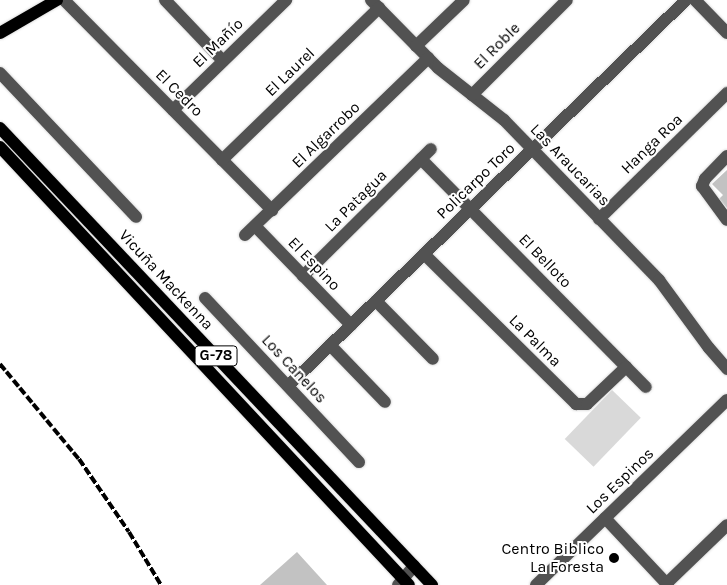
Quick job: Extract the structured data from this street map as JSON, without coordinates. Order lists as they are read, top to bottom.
{
  "streets": {
    "main road": ["Vicuña Mackenna", "G-78"],
    "street": [
      "El Mañío",
      "El Roble",
      "El Laurel",
      "El Cedro",
      "El Algarrobo",
      "Hanga Roa",
      "Las Araucarias",
      "Policarpo Toro",
      "La Patagua",
      "El Belloto",
      "El Espino",
      "La Palma",
      "Los Canelos",
      "Los Espinos"
    ]
  },
  "crossings": [
    ["El Mañío", "El Cedro"],
    ["El Roble", "Las Araucarias"],
    ["El Laurel", "El Cedro"],
    ["El Laurel", "Las Araucarias"],
    ["El Cedro", "El Algarrobo"],
    ["El Algarrobo", "Las Araucarias"],
    ["El Algarrobo", "El Espino"],
    ["Hanga Roa", "Las Araucarias"],
    ["Las Araucarias", "Policarpo Toro"],
    ["Policarpo Toro", "El Belloto"],
    ["Policarpo Toro", "El Espino"],
    ["Policarpo Toro", "La Palma"],
    ["Policarpo Toro", "Los Canelos"],
    ["La Patagua", "El Belloto"],
    ["La Patagua", "El Espino"],
    ["El Belloto", "La Palma"]
  ],
  "places": ["Centro Biblico La Foresta"]
}
